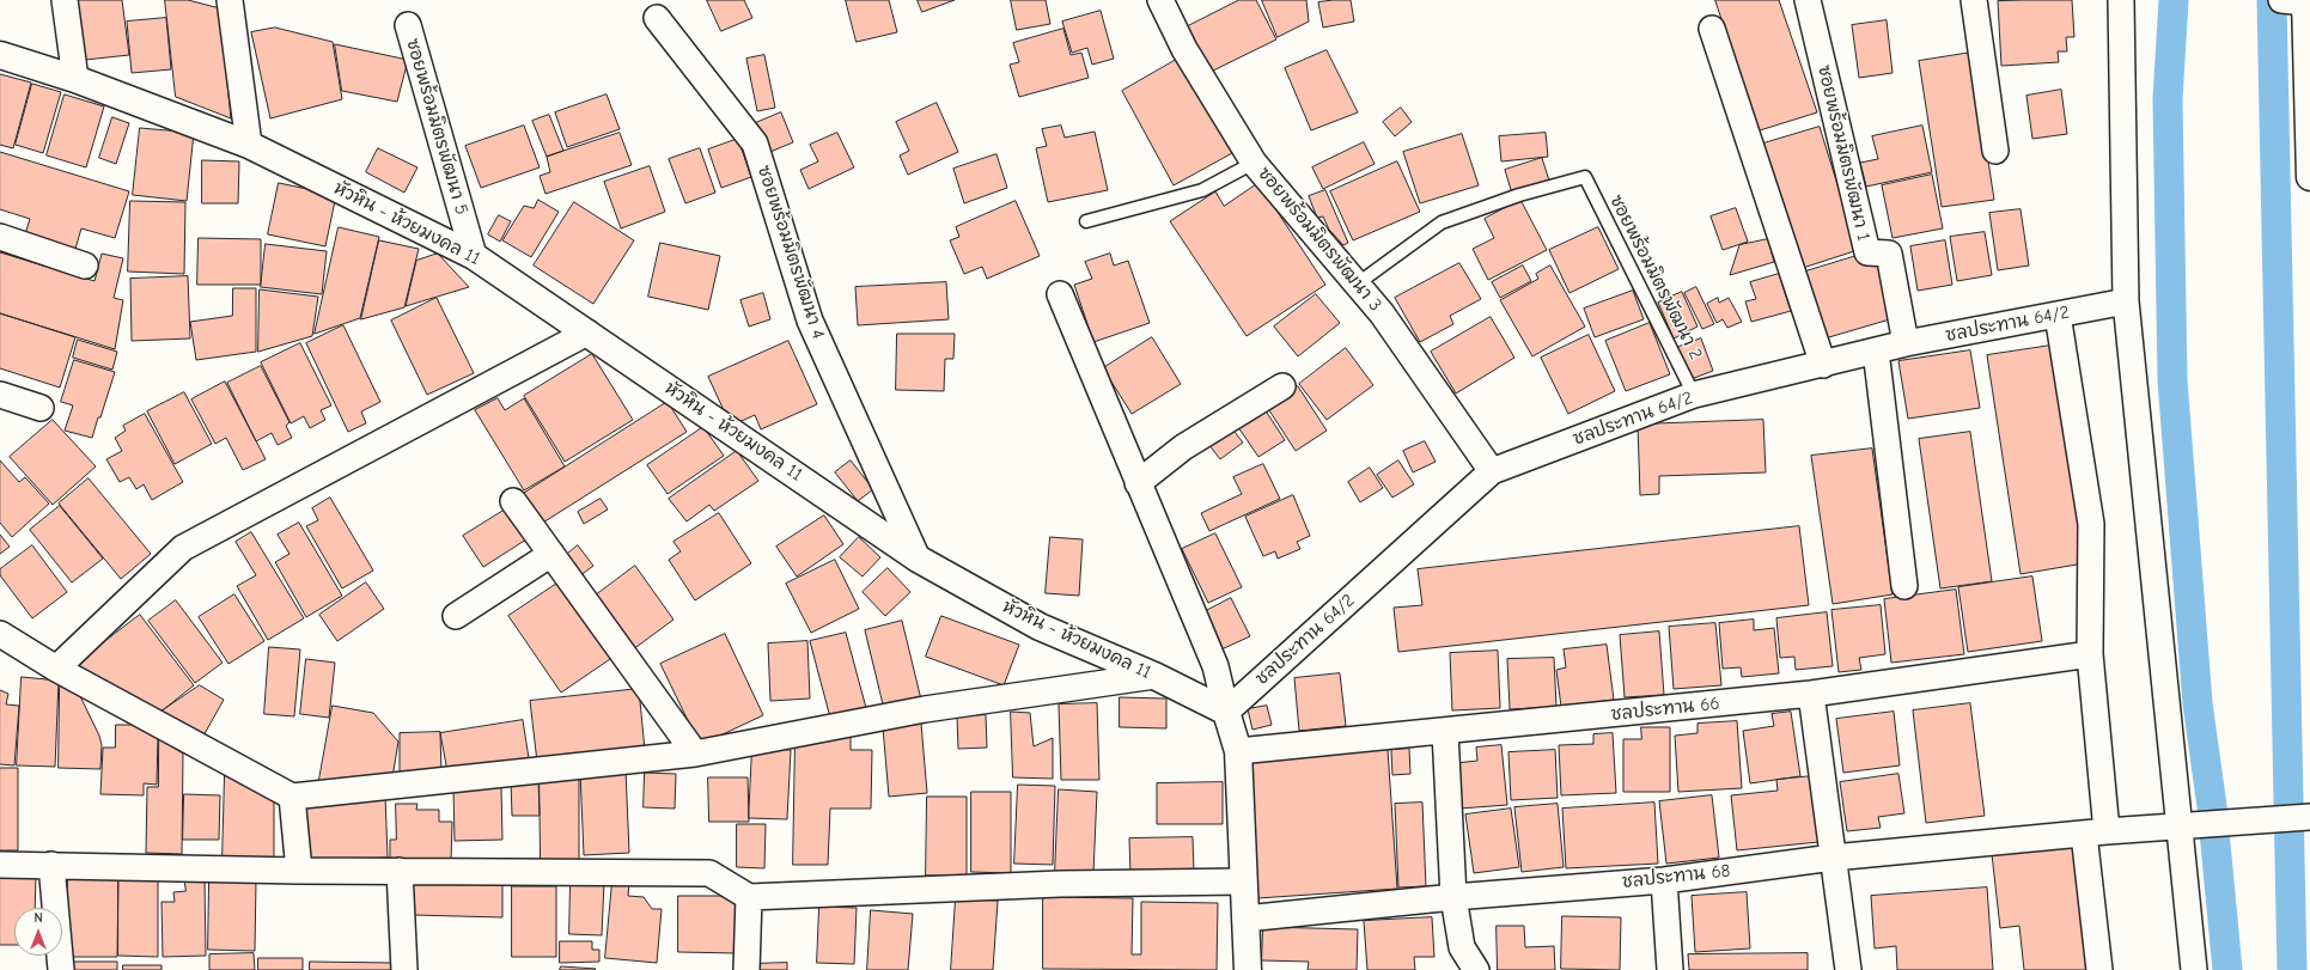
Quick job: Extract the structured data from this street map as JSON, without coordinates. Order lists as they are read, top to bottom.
{
  "streets": {
    "street": [
      "ซอยพร้อมมิตรพัฒนา 5",
      "ซอยพร้อมมิตรพัฒนา 1",
      "หัวหิน - ห้วยมงคล 11",
      "ซอยพร้อมมิตรพัฒนา 3",
      "ซอยพร้อมมิตรพัฒนา 4",
      "ชลประทาน 64/2",
      "ชลประทาน 66",
      "ชลประทาน 68"
    ],
    "lane": ["ซอยพร้อมมิตรพัฒนา 2"]
  },
  "crossings": [
    ["ซอยพร้อมมิตรพัฒนา 5", "หัวหิน - ห้วยมงคล 11"],
    ["ซอยพร้อมมิตรพัฒนา 1", "ชลประทาน 64/2"],
    ["หัวหิน - ห้วยมงคล 11", "ซอยพร้อมมิตรพัฒนา 4"],
    ["หัวหิน - ห้วยมงคล 11", "ชลประทาน 64/2"],
    ["ซอยพร้อมมิตรพัฒนา 3", "ซอยพร้อมมิตรพัฒนา 2"],
    ["ซอยพร้อมมิตรพัฒนา 3", "ชลประทาน 64/2"],
    ["ซอยพร้อมมิตรพัฒนา 2", "ชลประทาน 64/2"]
  ],
  "north": "top"
}
